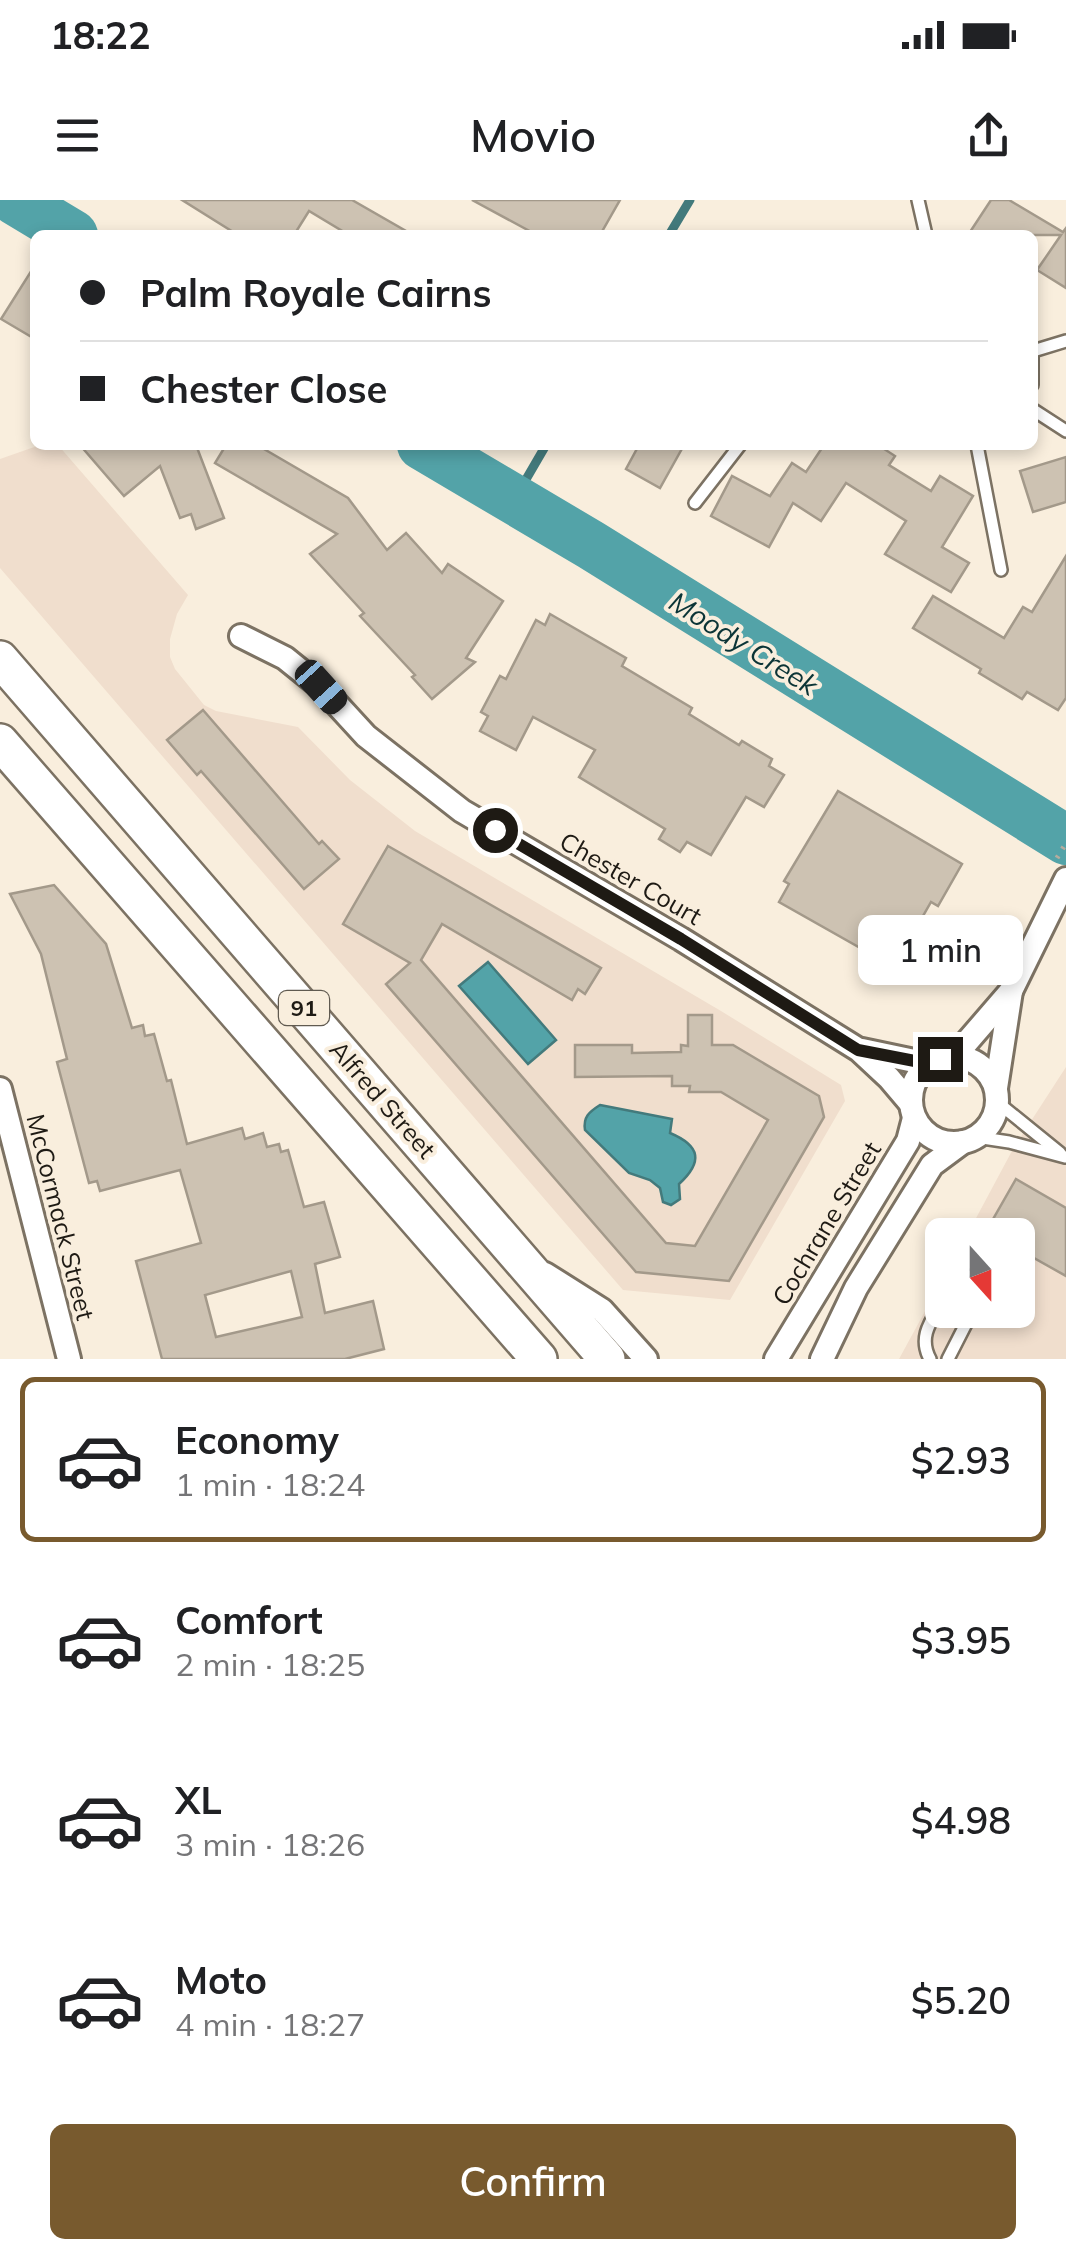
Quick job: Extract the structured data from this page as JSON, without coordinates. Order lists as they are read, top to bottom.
{
  "streets": {
    "main road": ["91", "Alfred Street"],
    "street": ["Chester Court", "McCormack Street", "Cochrane Street"]
  },
  "water": ["Moody Creek"],
  "north": "bottom",
  "page": {
    "status": "18:22",
    "header": "Movio",
    "banner": ["Palm Royale Cairns", "Chester Close"],
    "bubble": "1 min",
    "list": [
      {
        "name": "Economy",
        "note": "1 min · 18:24",
        "value": "$2.93"
      },
      {
        "name": "Comfort",
        "note": "2 min · 18:25",
        "value": "$3.95"
      },
      {
        "name": "XL",
        "note": "3 min · 18:26",
        "value": "$4.98"
      },
      {
        "name": "Moto",
        "note": "4 min · 18:27",
        "value": "$5.20"
      }
    ],
    "buttons": "Confirm"
  }
}
